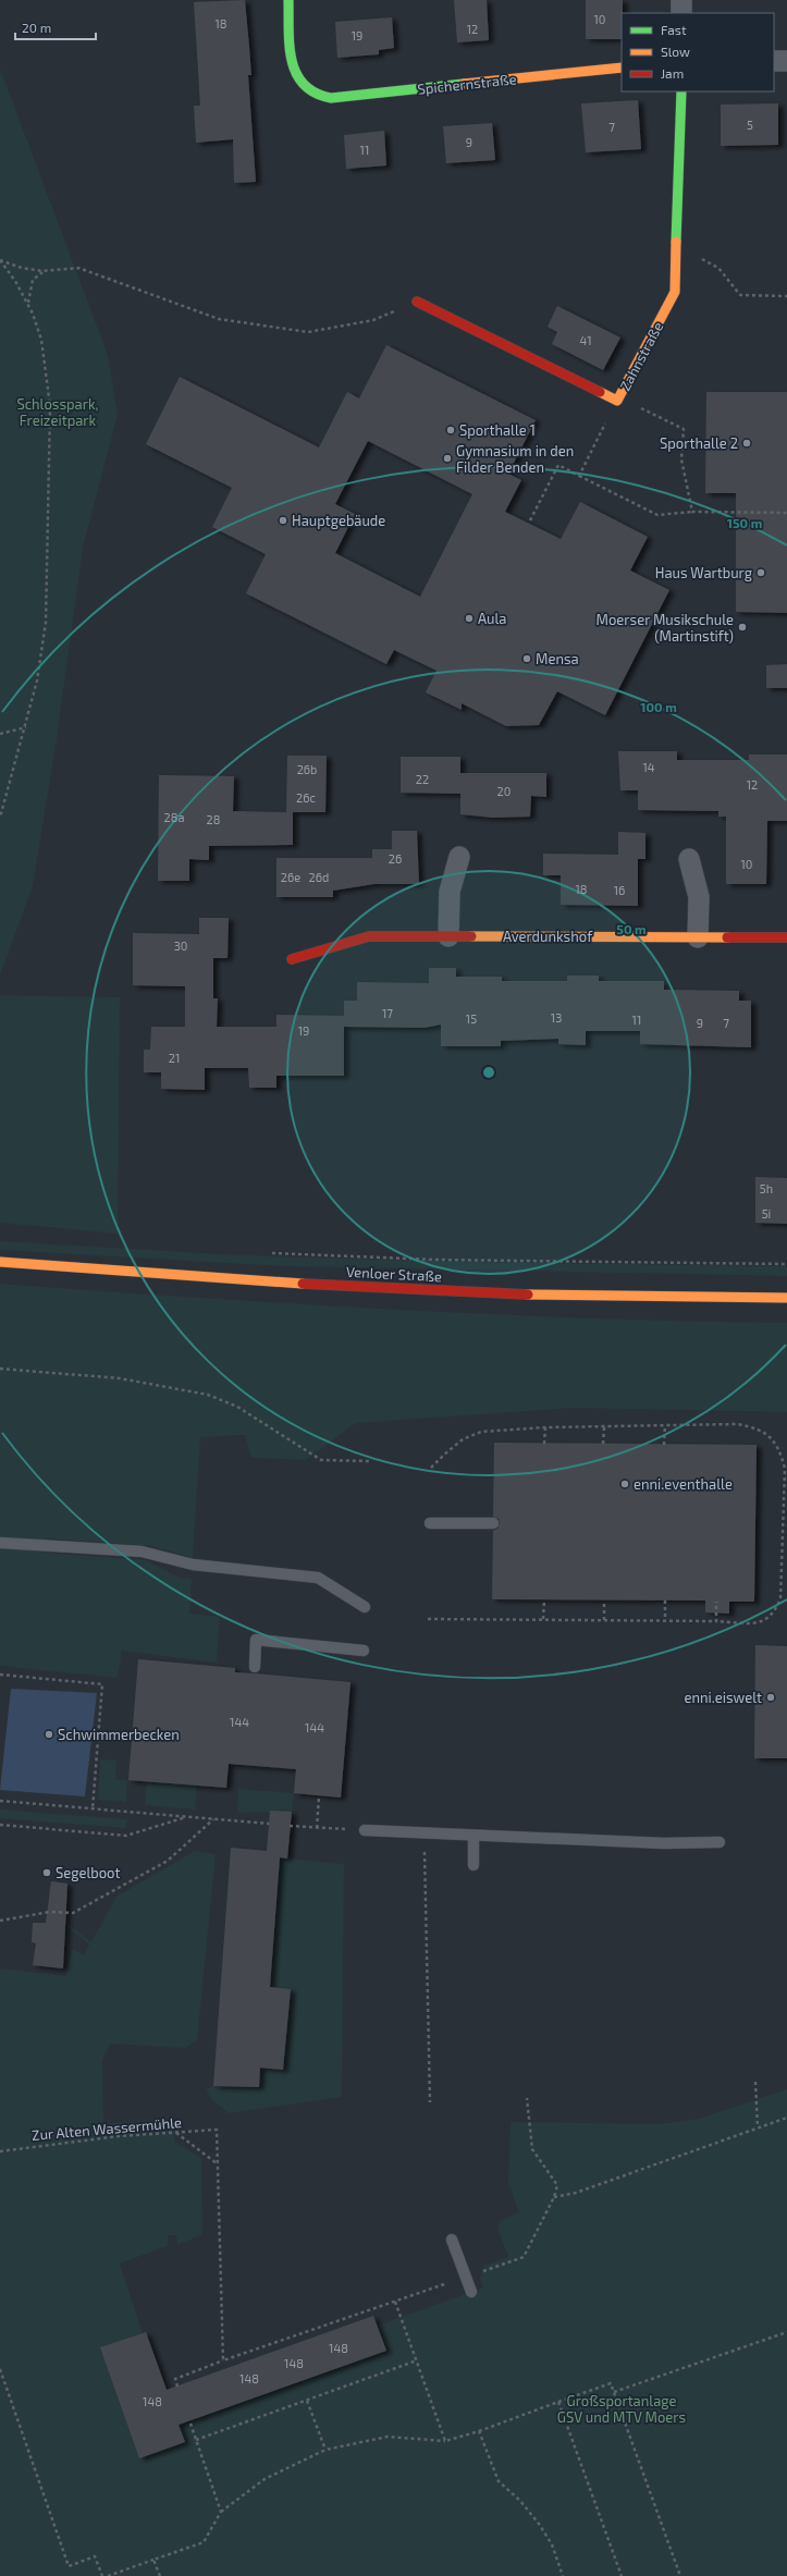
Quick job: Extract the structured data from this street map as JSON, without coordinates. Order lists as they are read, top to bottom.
{
  "streets": {
    "street": [
      "Spichernstraße",
      "Zahnstraße",
      "Averdunkshof",
      "Venloer Straße"
    ],
    "path": ["Zur Alten Wassermühle"]
  },
  "parks": ["Schlosspark, Freizeitpark", "Großsportanlage GSV und MTV Moers"],
  "places": [
    "Sporthalle 1",
    "Sporthalle 2",
    "Gymnasium in den Filder Benden",
    "Hauptgebäude",
    "Haus Wartburg",
    "Aula",
    "Moerser Musikschule (Martinstift)",
    "Mensa",
    "enni.eventhalle",
    "enni.eiswelt",
    "Schwimmerbecken",
    "Segelboot"
  ],
  "house_numbers": [
    "10",
    "18",
    "12",
    "19",
    "5",
    "7",
    "9",
    "11",
    "41",
    "14",
    "26b",
    "22",
    "12",
    "20",
    "26c",
    "28a",
    "28",
    "26",
    "10",
    "26e",
    "26d",
    "18",
    "16",
    "30",
    "17",
    "13",
    "15",
    "11",
    "9",
    "7",
    "19",
    "21",
    "5h",
    "5i",
    "144",
    "144",
    "148",
    "148",
    "148",
    "148"
  ],
  "legend": ["Fast", "Slow", "Jam"],
  "scale_bar": "20 m",
  "rings": ["150 m", "100 m", "50 m"]
}
